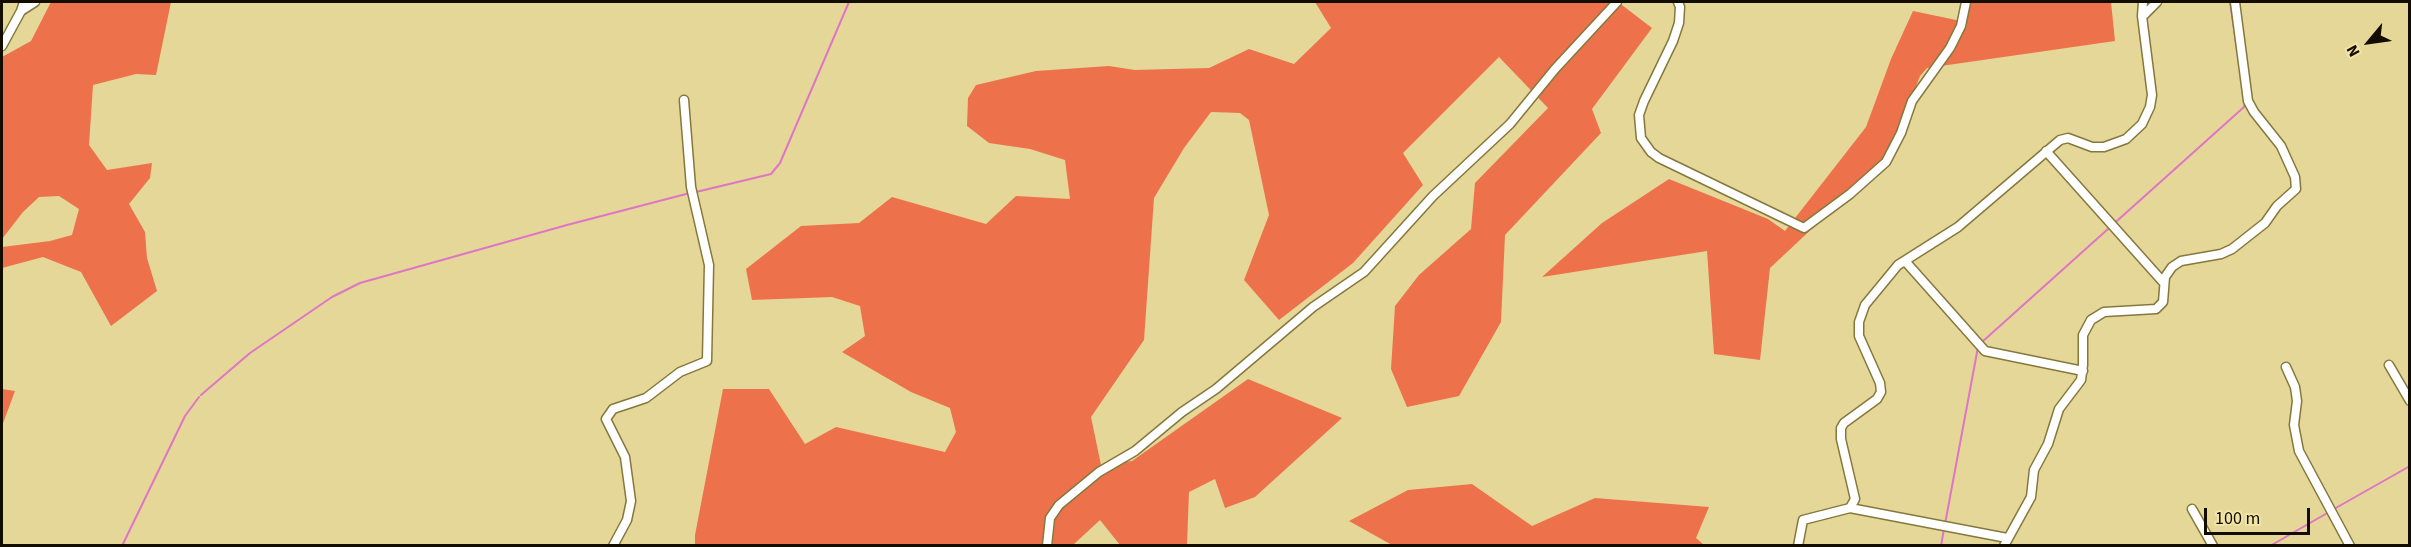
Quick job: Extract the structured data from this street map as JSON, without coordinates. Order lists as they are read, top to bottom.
{
  "scale_bar": "100 m",
  "north": "bottom left"
}
